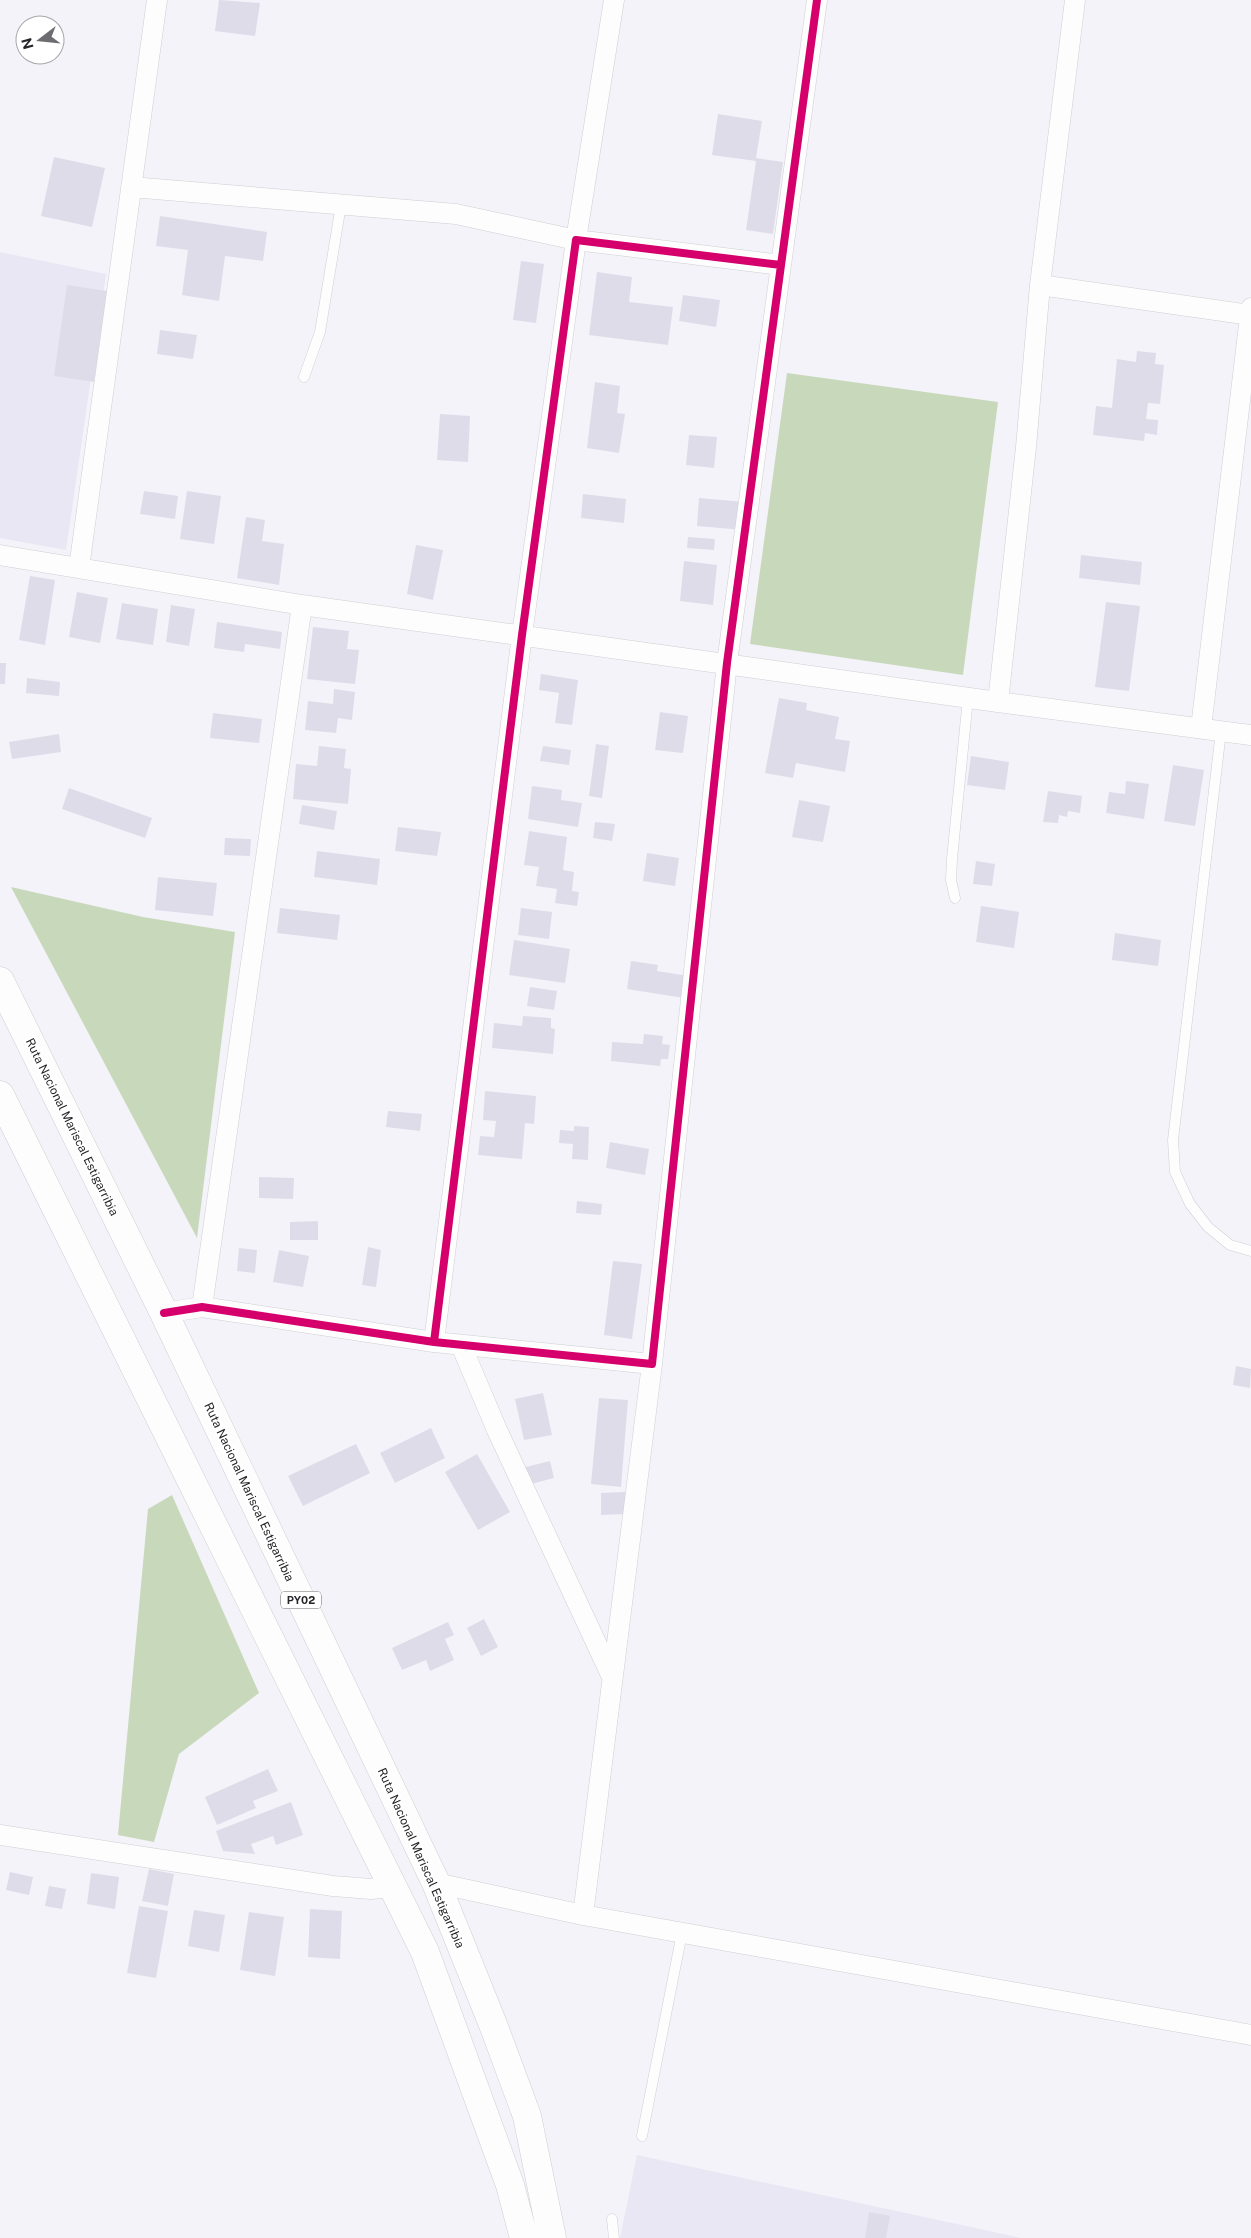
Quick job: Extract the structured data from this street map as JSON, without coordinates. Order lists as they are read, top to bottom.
{
  "streets": {
    "highway": ["Ruta Nacional Mariscal Estigarribia", "PY02"]
  },
  "north": "left"
}
